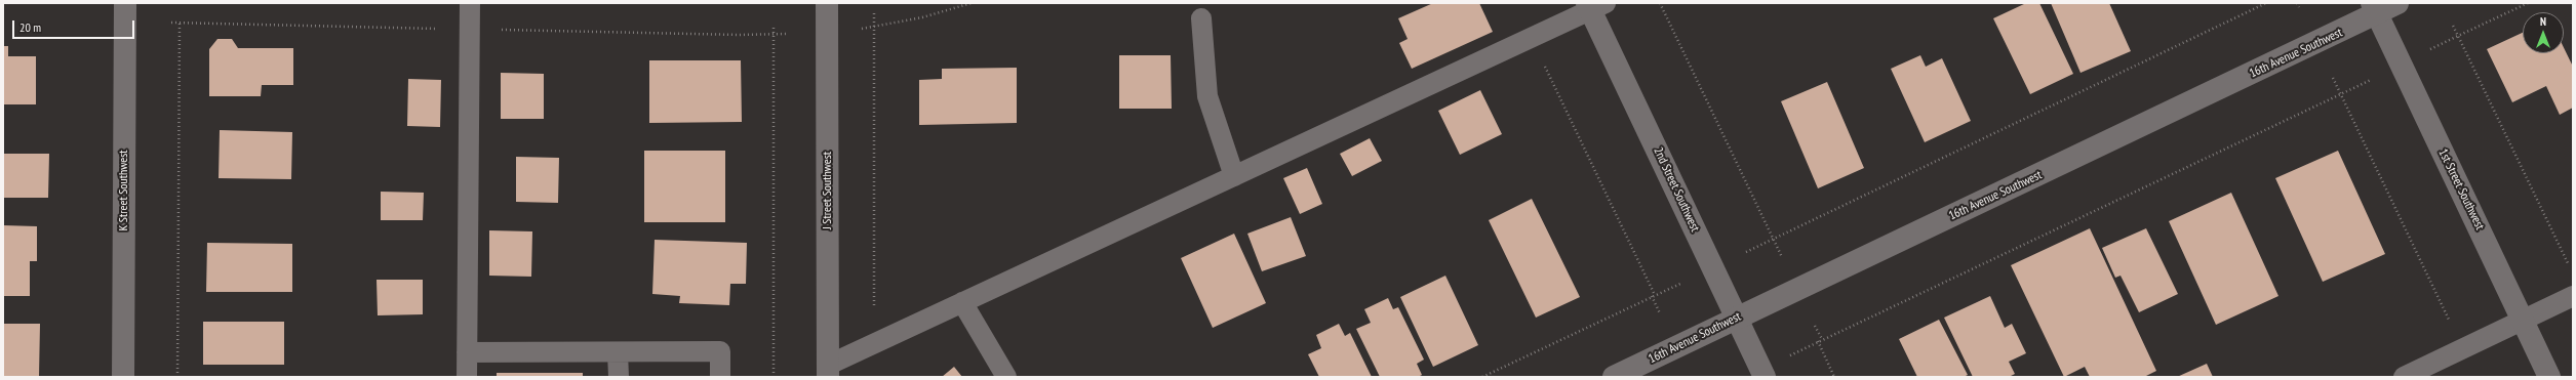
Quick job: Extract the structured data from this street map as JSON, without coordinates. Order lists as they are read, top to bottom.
{
  "streets": {
    "street": [
      "16th Avenue Southwest",
      "2nd Street Southwest",
      "1st Street Southwest",
      "K Street Southwest",
      "J Street Southwest"
    ]
  },
  "crossings": [
    ["16th Avenue Southwest", "2nd Street Southwest"],
    ["16th Avenue Southwest", "1st Street Southwest"]
  ],
  "scale_bar": "20 m",
  "north": "top"
}
